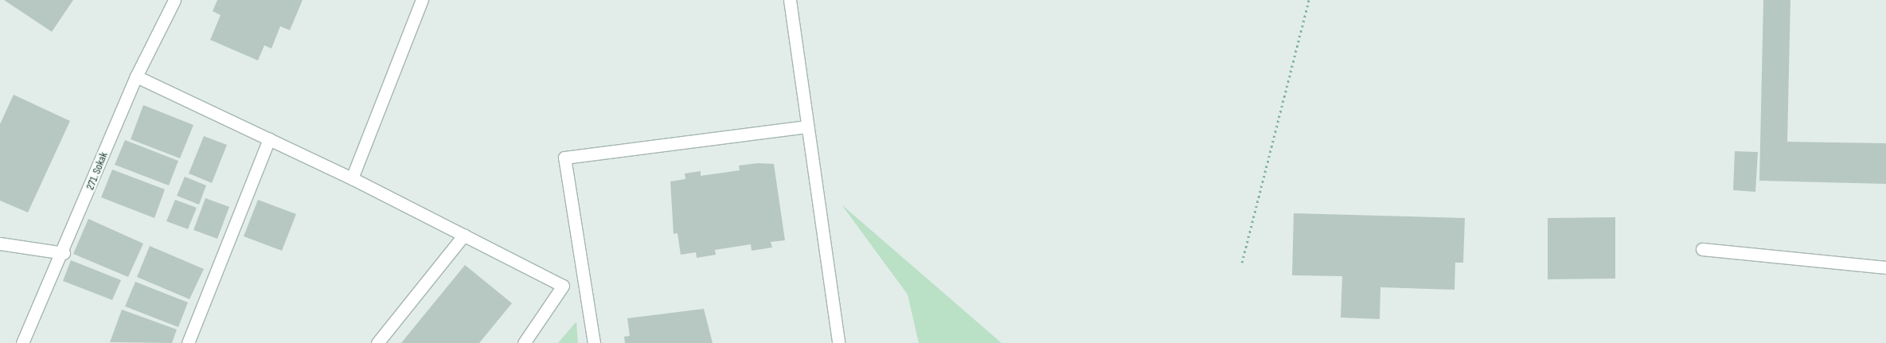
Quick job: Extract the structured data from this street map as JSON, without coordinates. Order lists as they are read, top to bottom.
{
  "streets": {
    "street": ["271. Sokak"]
  }
}
